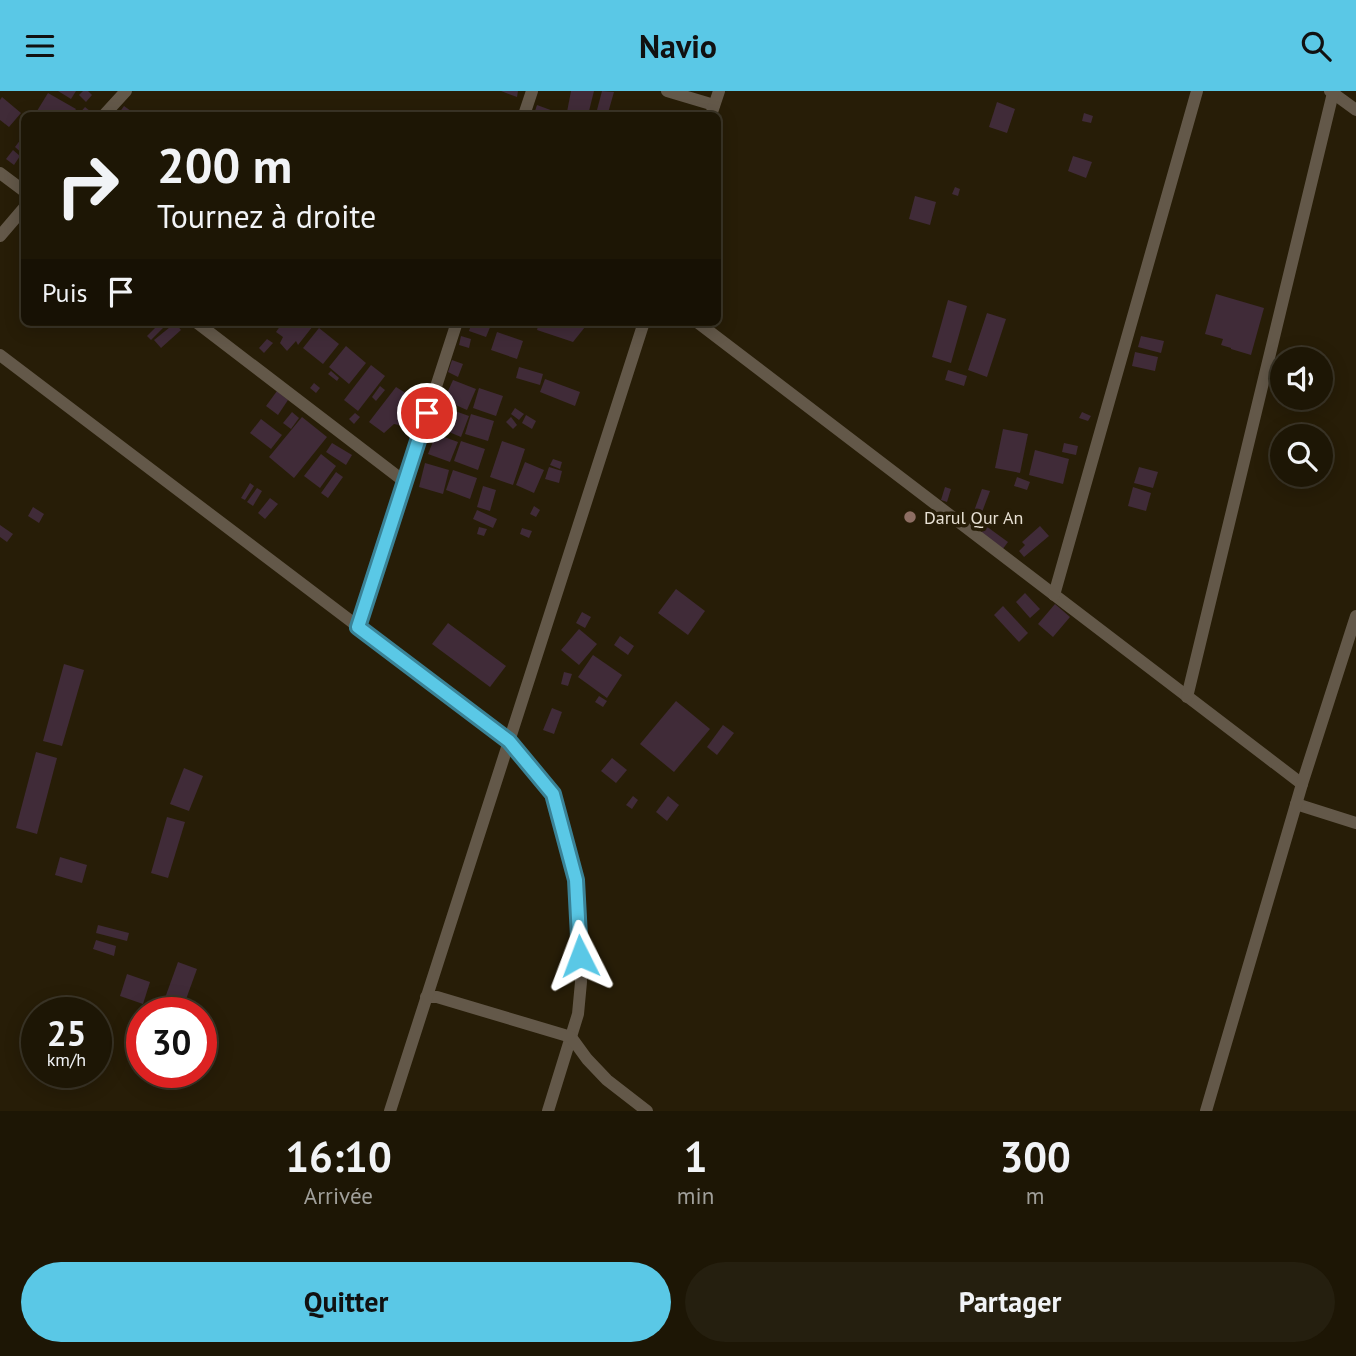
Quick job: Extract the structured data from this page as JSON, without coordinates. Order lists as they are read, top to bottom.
{
  "places": ["Darul Qur An"],
  "page": {
    "header": "Navio",
    "turn": ["200 m", "Tournez à droite"],
    "then": "Puis",
    "speed": "25 km/h",
    "limit": "30",
    "eta": [
      "16:10",
      "Arrivée",
      "1",
      "min",
      "300",
      "m"
    ],
    "buttons": ["Quitter", "Partager"]
  }
}
